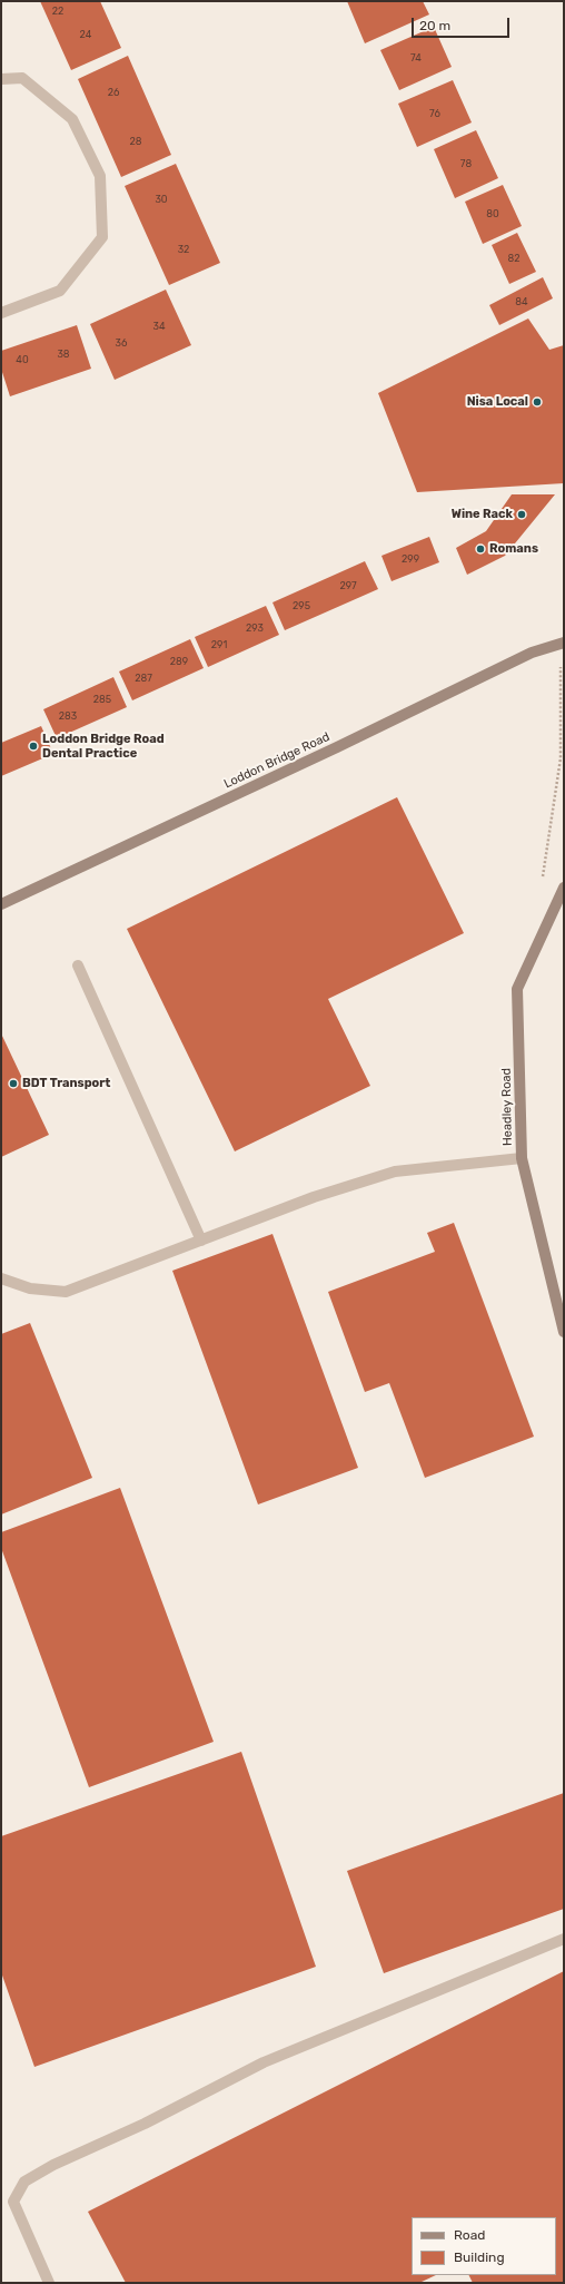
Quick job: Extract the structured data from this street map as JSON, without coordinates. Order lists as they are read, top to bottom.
{
  "streets": {
    "street": ["Loddon Bridge Road", "Headley Road"]
  },
  "places": [
    "Nisa Local",
    "Wine Rack",
    "Romans",
    "Loddon Bridge Road Dental Practice",
    "BDT Transport"
  ],
  "house_numbers": [
    "22",
    "24",
    "74",
    "26",
    "76",
    "28",
    "78",
    "30",
    "80",
    "32",
    "82",
    "84",
    "34",
    "36",
    "38",
    "40",
    "299",
    "297",
    "295",
    "293",
    "291",
    "289",
    "287",
    "285",
    "283"
  ],
  "legend": ["Road", "Building"],
  "scale_bar": "20 m"
}
